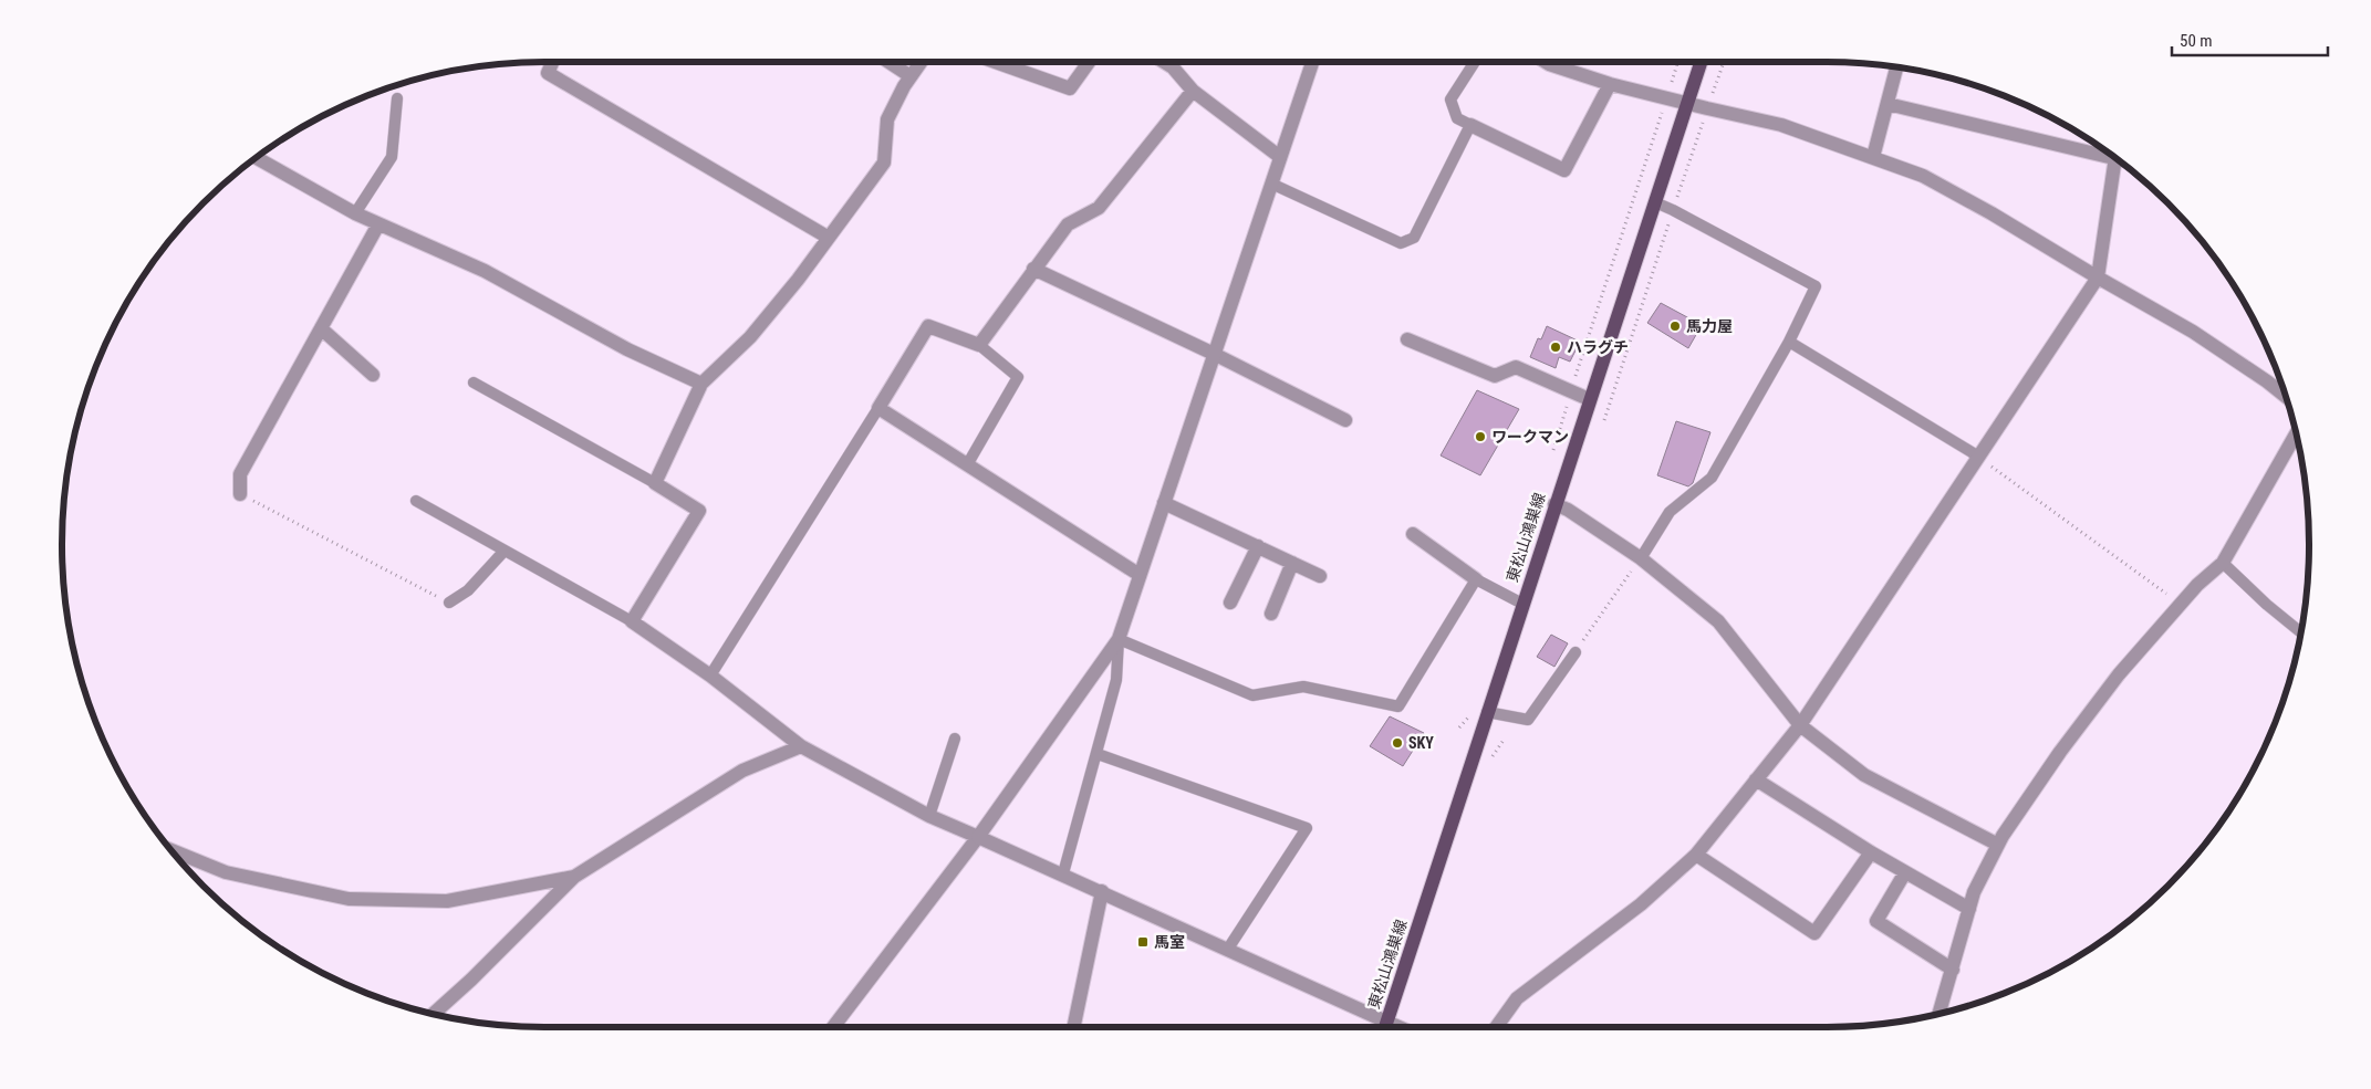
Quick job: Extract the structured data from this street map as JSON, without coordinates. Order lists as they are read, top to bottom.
{
  "streets": {
    "main road": ["東松山鴻巣線"]
  },
  "places": {
    "other": [
      "馬力屋",
      "ハラグチ",
      "ワークマン",
      "SKY"
    ],
    "transit": ["馬室"]
  },
  "scale_bar": "50 m"
}
